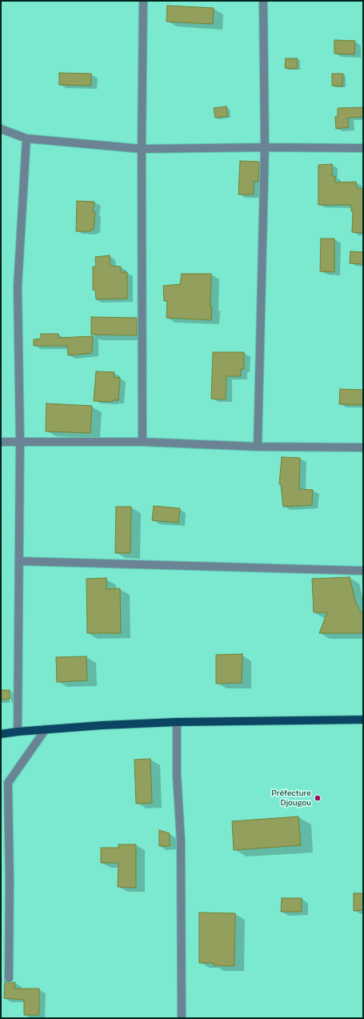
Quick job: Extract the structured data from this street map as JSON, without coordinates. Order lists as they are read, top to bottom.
{
  "places": ["Préfecture Djougou"]
}
